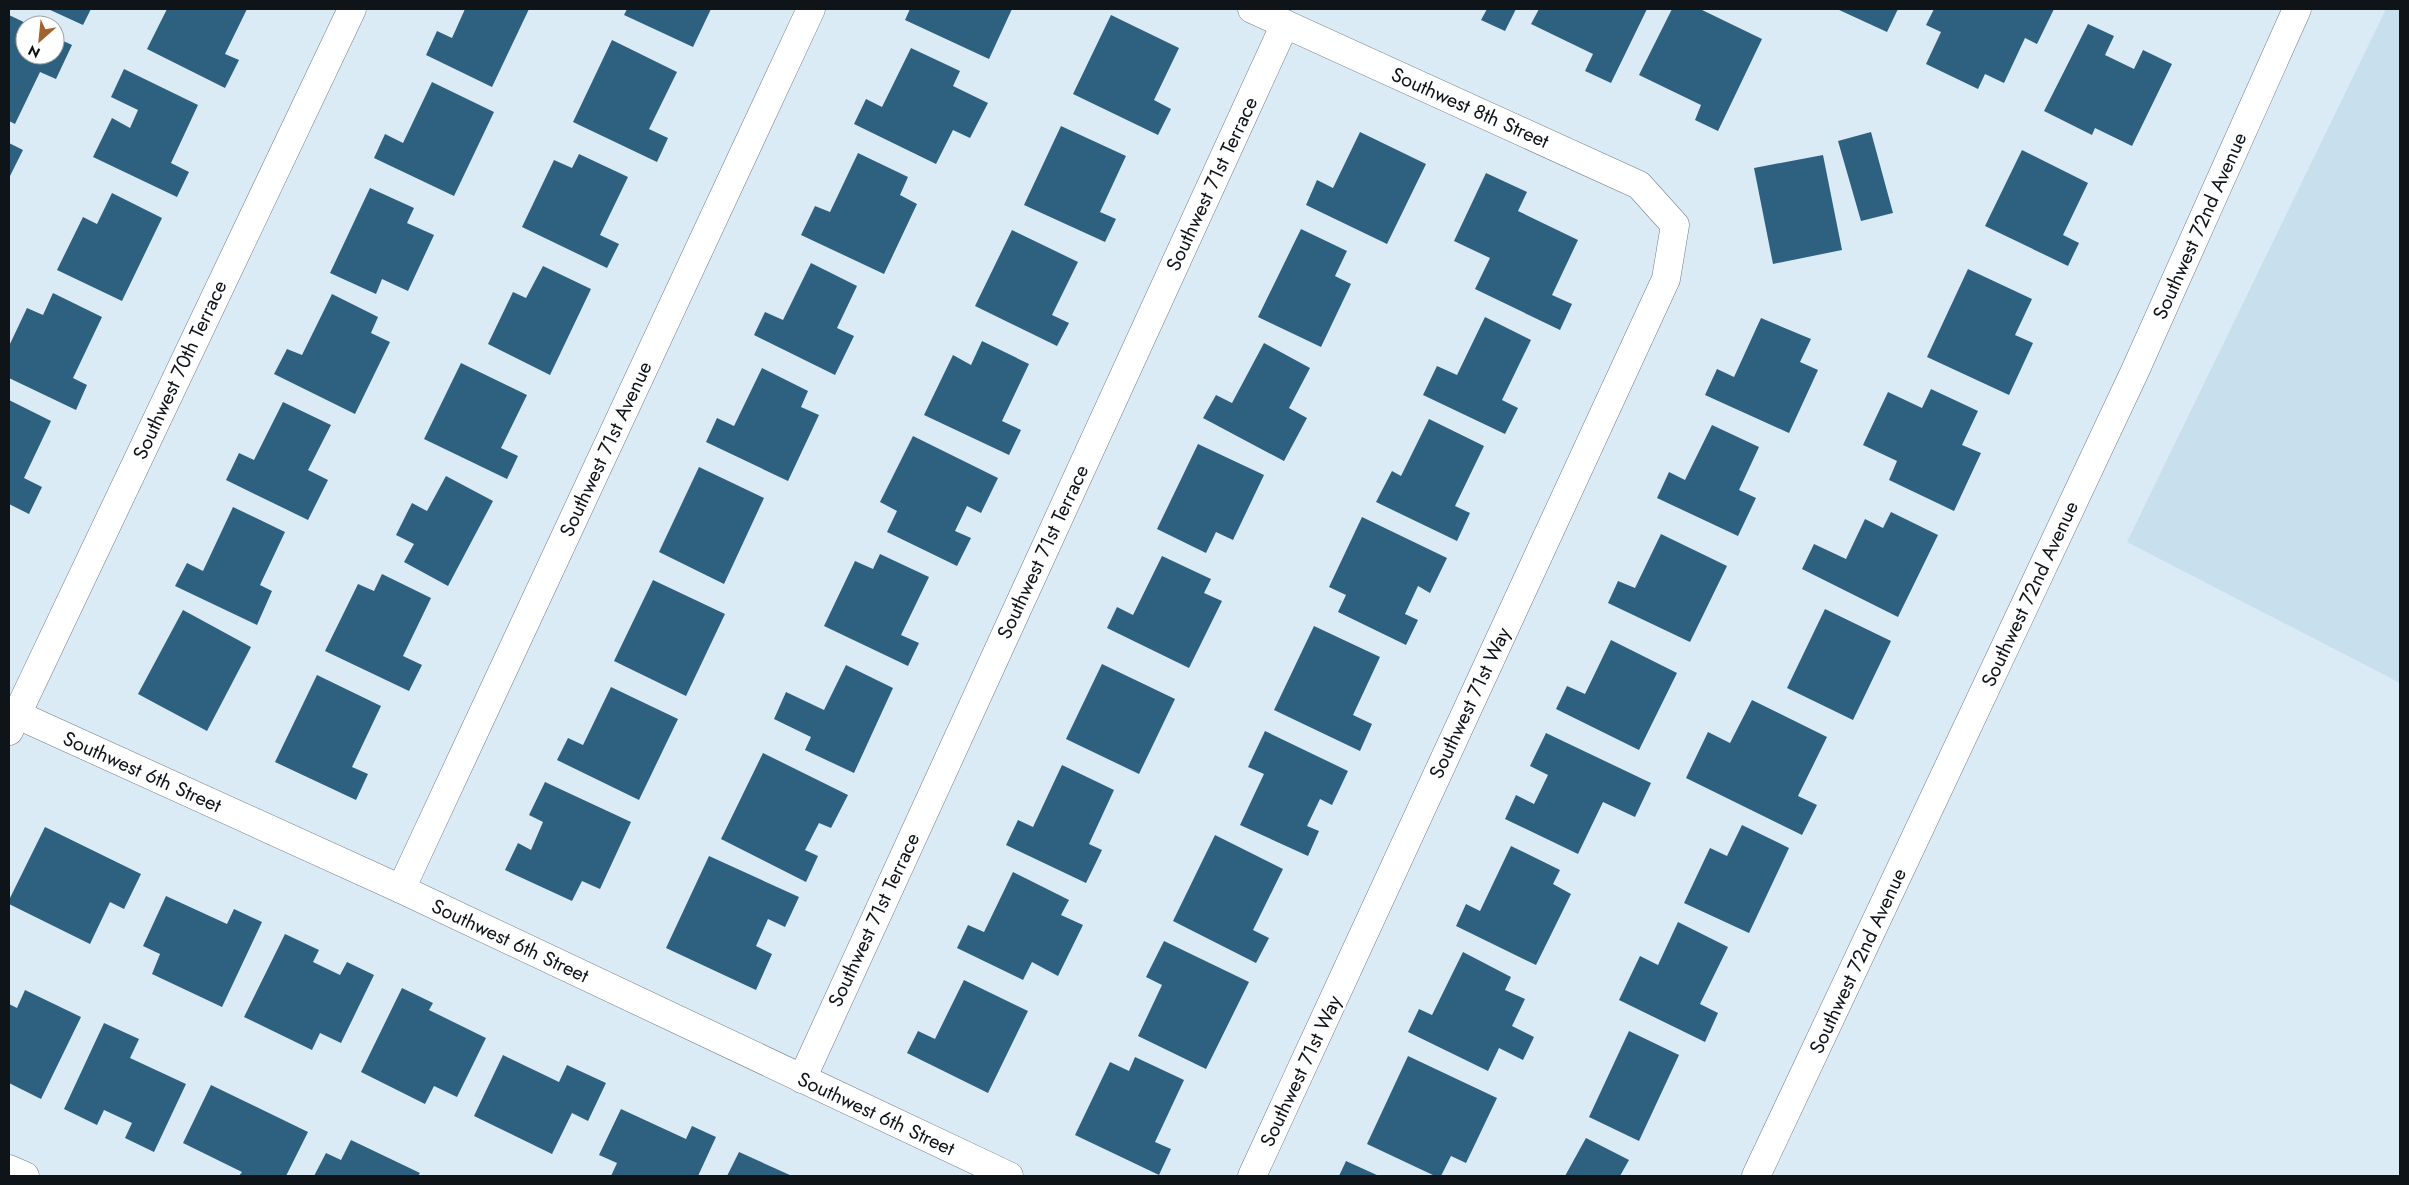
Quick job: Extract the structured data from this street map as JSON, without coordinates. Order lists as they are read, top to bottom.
{
  "streets": {
    "street": [
      "Southwest 8th Street",
      "Southwest 71st Terrace",
      "Southwest 72nd Avenue",
      "Southwest 70th Terrace",
      "Southwest 71st Avenue",
      "Southwest 71st Way",
      "Southwest 6th Street"
    ]
  },
  "crossings": [
    ["Southwest 8th Street", "Southwest 71st Terrace"],
    ["Southwest 8th Street", "Southwest 71st Way"],
    ["Southwest 71st Terrace", "Southwest 6th Street"],
    ["Southwest 70th Terrace", "Southwest 6th Street"],
    ["Southwest 71st Avenue", "Southwest 6th Street"]
  ],
  "north": "bottom left"
}
